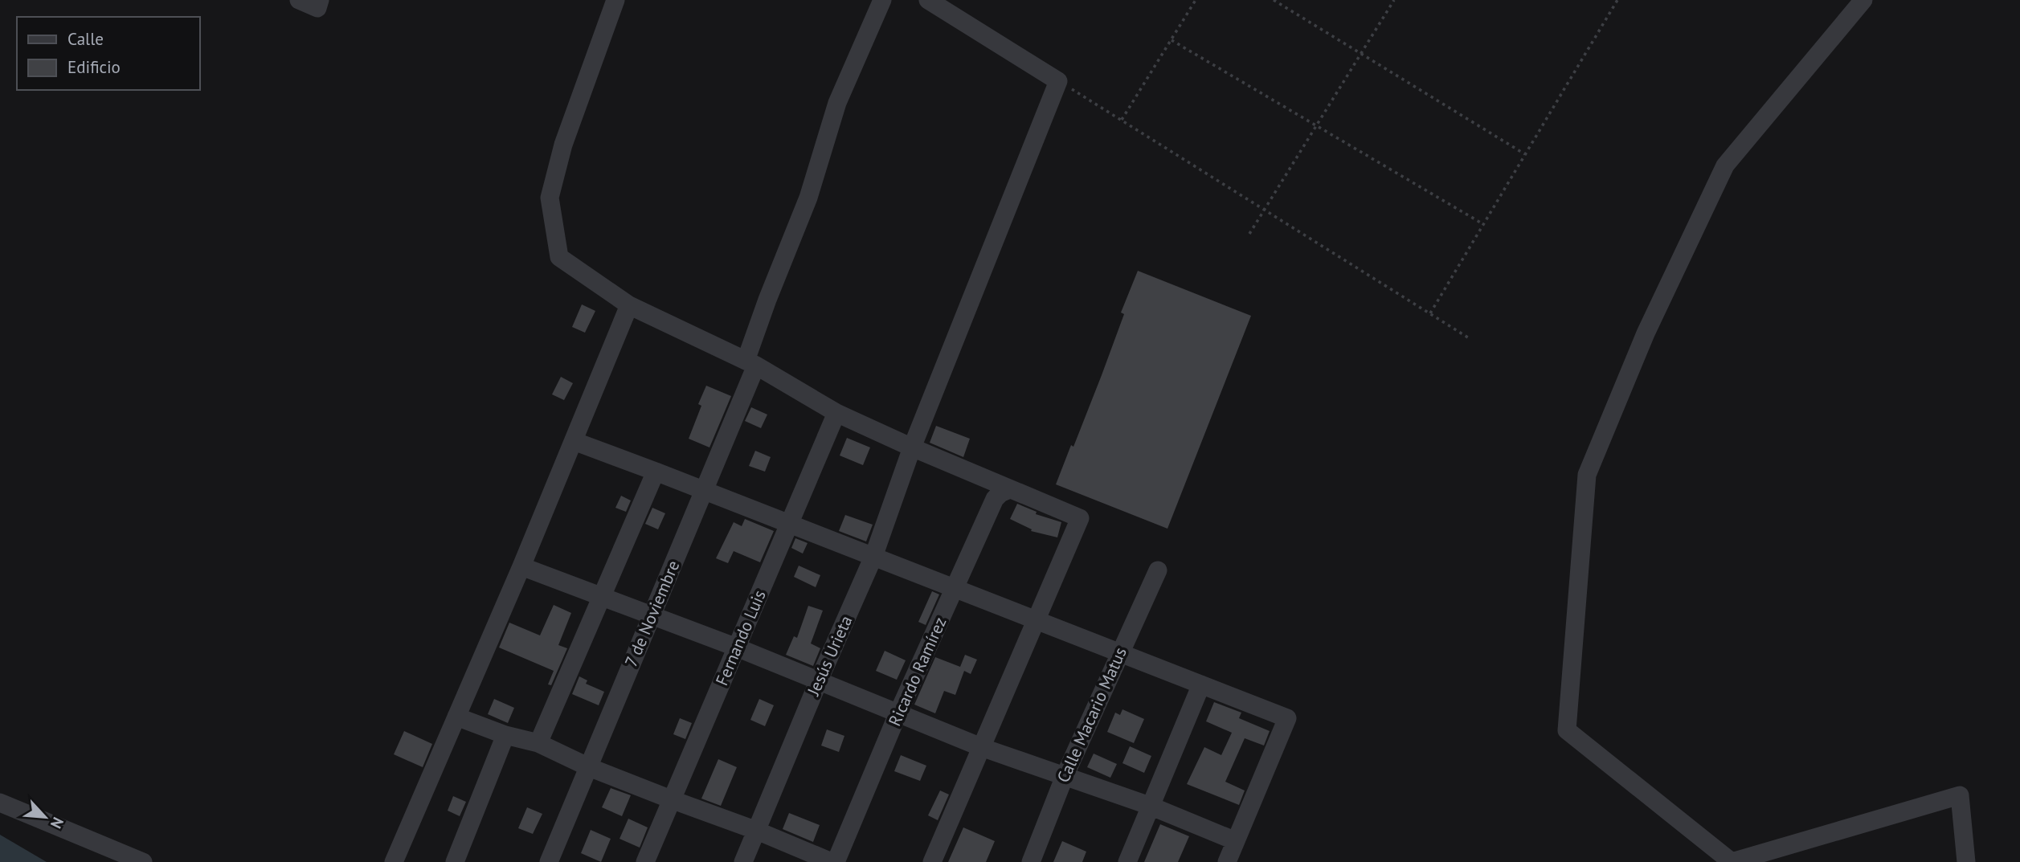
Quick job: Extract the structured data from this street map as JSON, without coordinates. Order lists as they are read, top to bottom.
{
  "streets": {
    "street": [
      "7 de Noviembre",
      "Fernando Luis",
      "Jesús Urieta",
      "Ricardo Ramírez",
      "Calle Macario Matus"
    ]
  },
  "legend": ["Calle", "Edificio"],
  "north": "bottom right"
}
